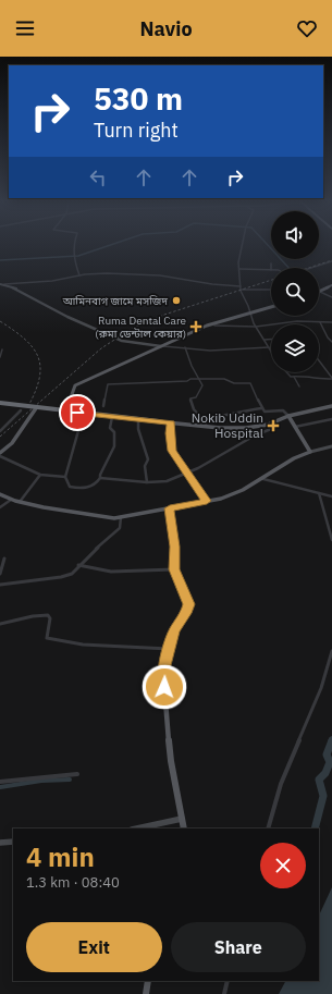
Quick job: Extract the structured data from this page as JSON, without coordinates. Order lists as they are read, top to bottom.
{
  "places": {
    "other": ["আমিনবাগ জামে মসজিদ"],
    "health": ["Ruma Dental Care (রুমা ডেন্টাল কেয়ার)", "Nokib Uddin Hospital"]
  },
  "page": {
    "header": "Navio",
    "turn": ["530 m", "Turn right"],
    "heading": ["4 min", "1.3 km · 08:40"],
    "buttons": ["Exit", "Share"]
  }
}
